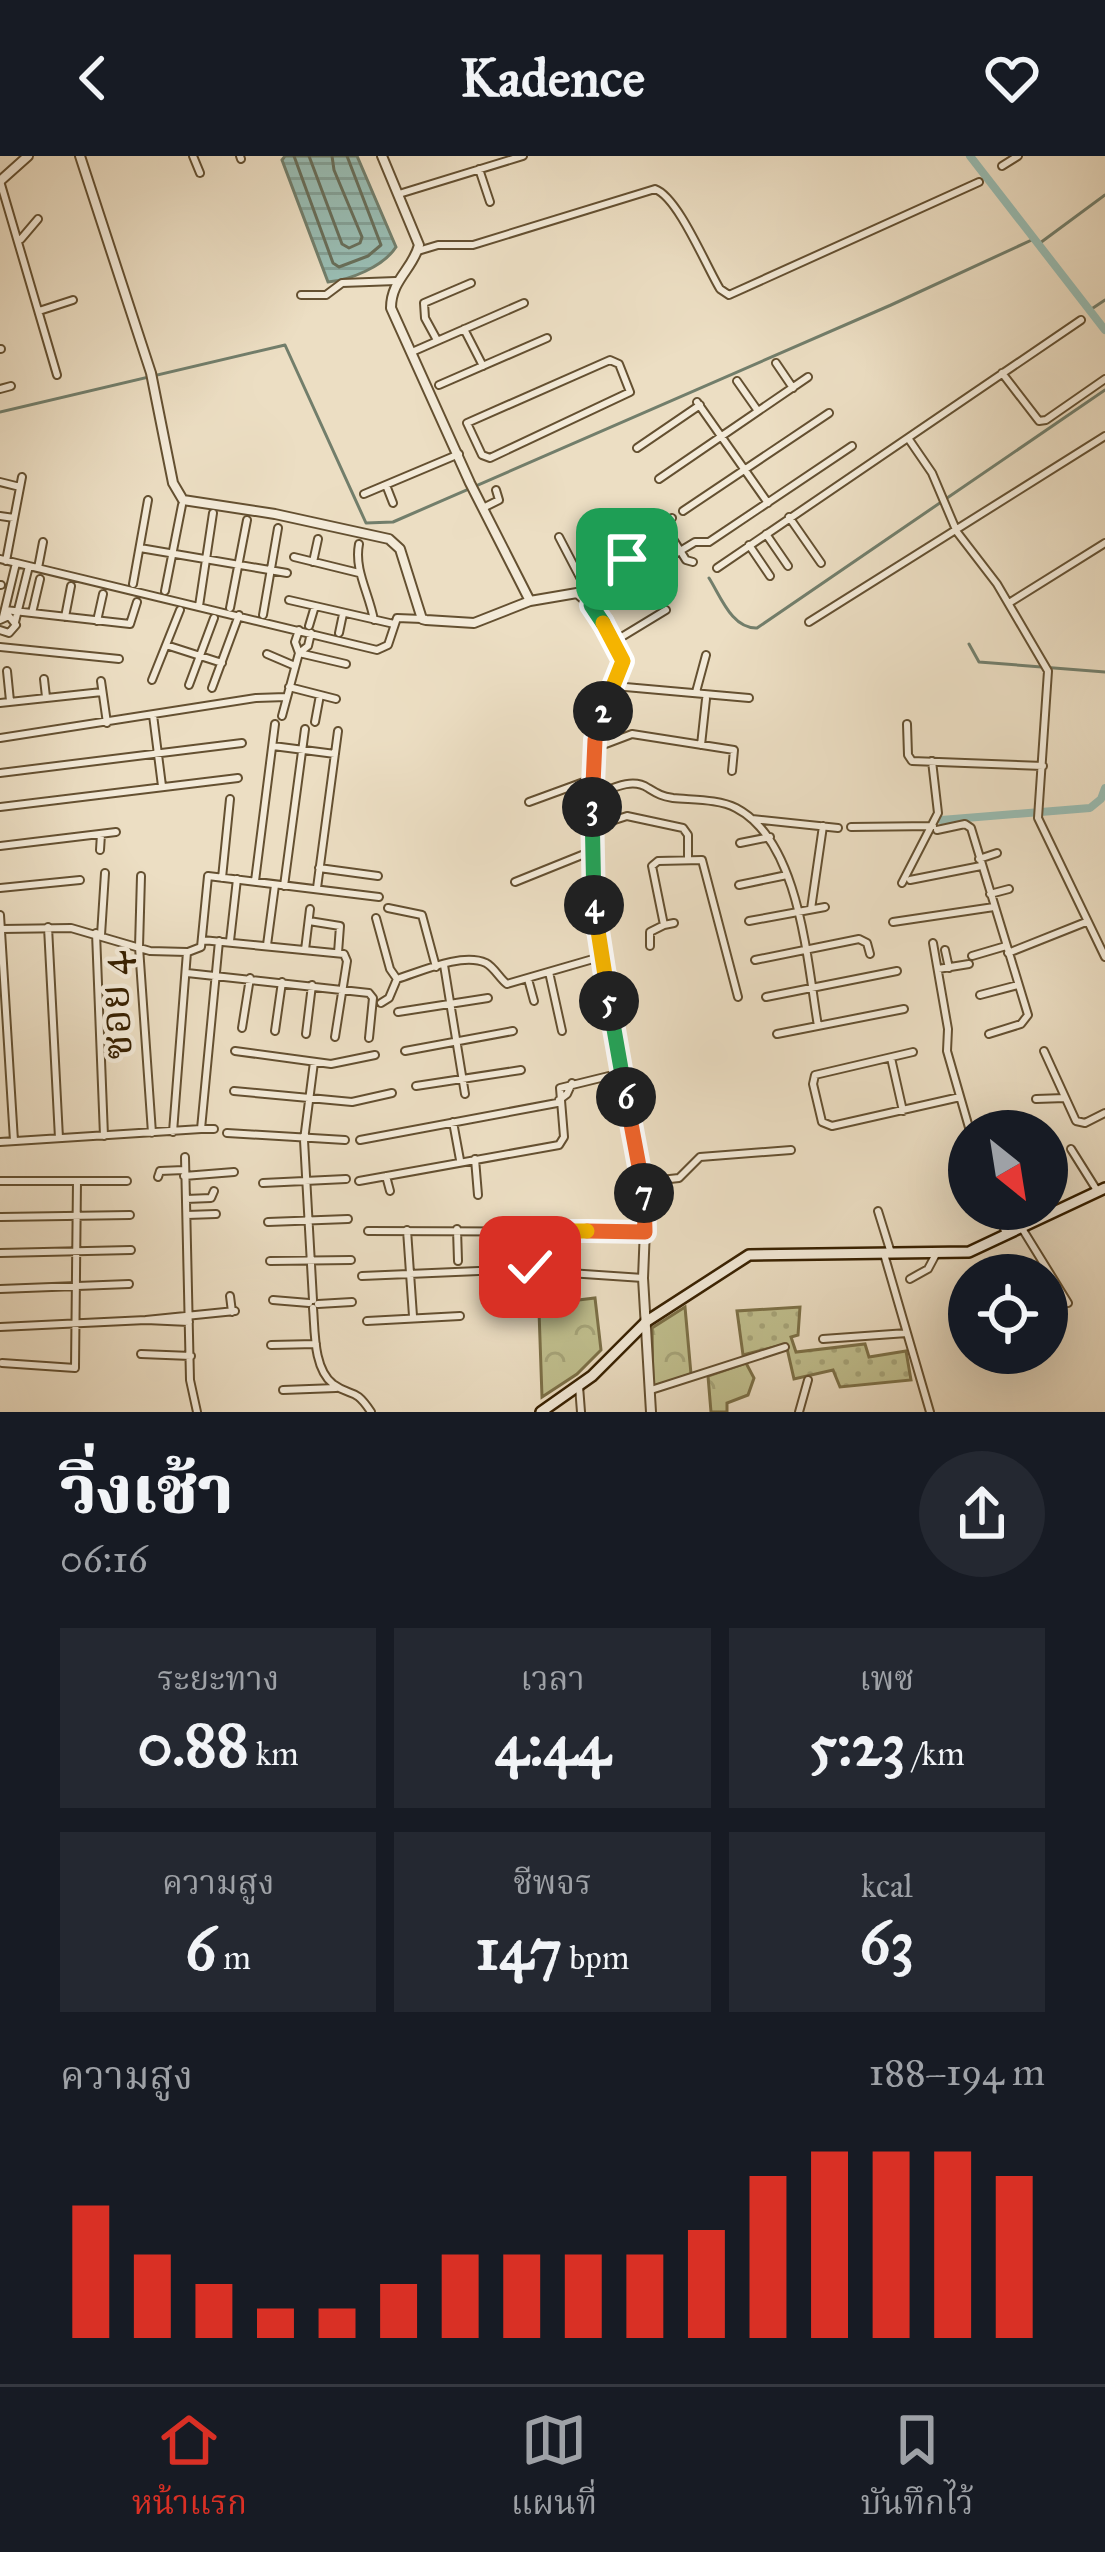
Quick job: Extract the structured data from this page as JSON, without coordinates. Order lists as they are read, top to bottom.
{
  "streets": {
    "street": ["ซอย 4"]
  },
  "north": "bottom right",
  "page": {
    "header": "Kadence",
    "pins": [
      "2",
      "3",
      "4",
      "5",
      "6",
      "7"
    ],
    "heading": ["วิ่งเช้า", "06:16"],
    "stats": [
      ["ระยะทาง", "0.88 km"],
      ["เวลา", "4:44"],
      ["เพซ", "5:23 /km"],
      ["ความสูง", "6 m"],
      ["ชีพจร", "147 bpm"],
      ["kcal", "63"]
    ],
    "chart": ["ความสูง", "188–194 m"],
    "tabs": ["หน้าแรก", "แผนที่", "บันทึกไว้"]
  }
}
